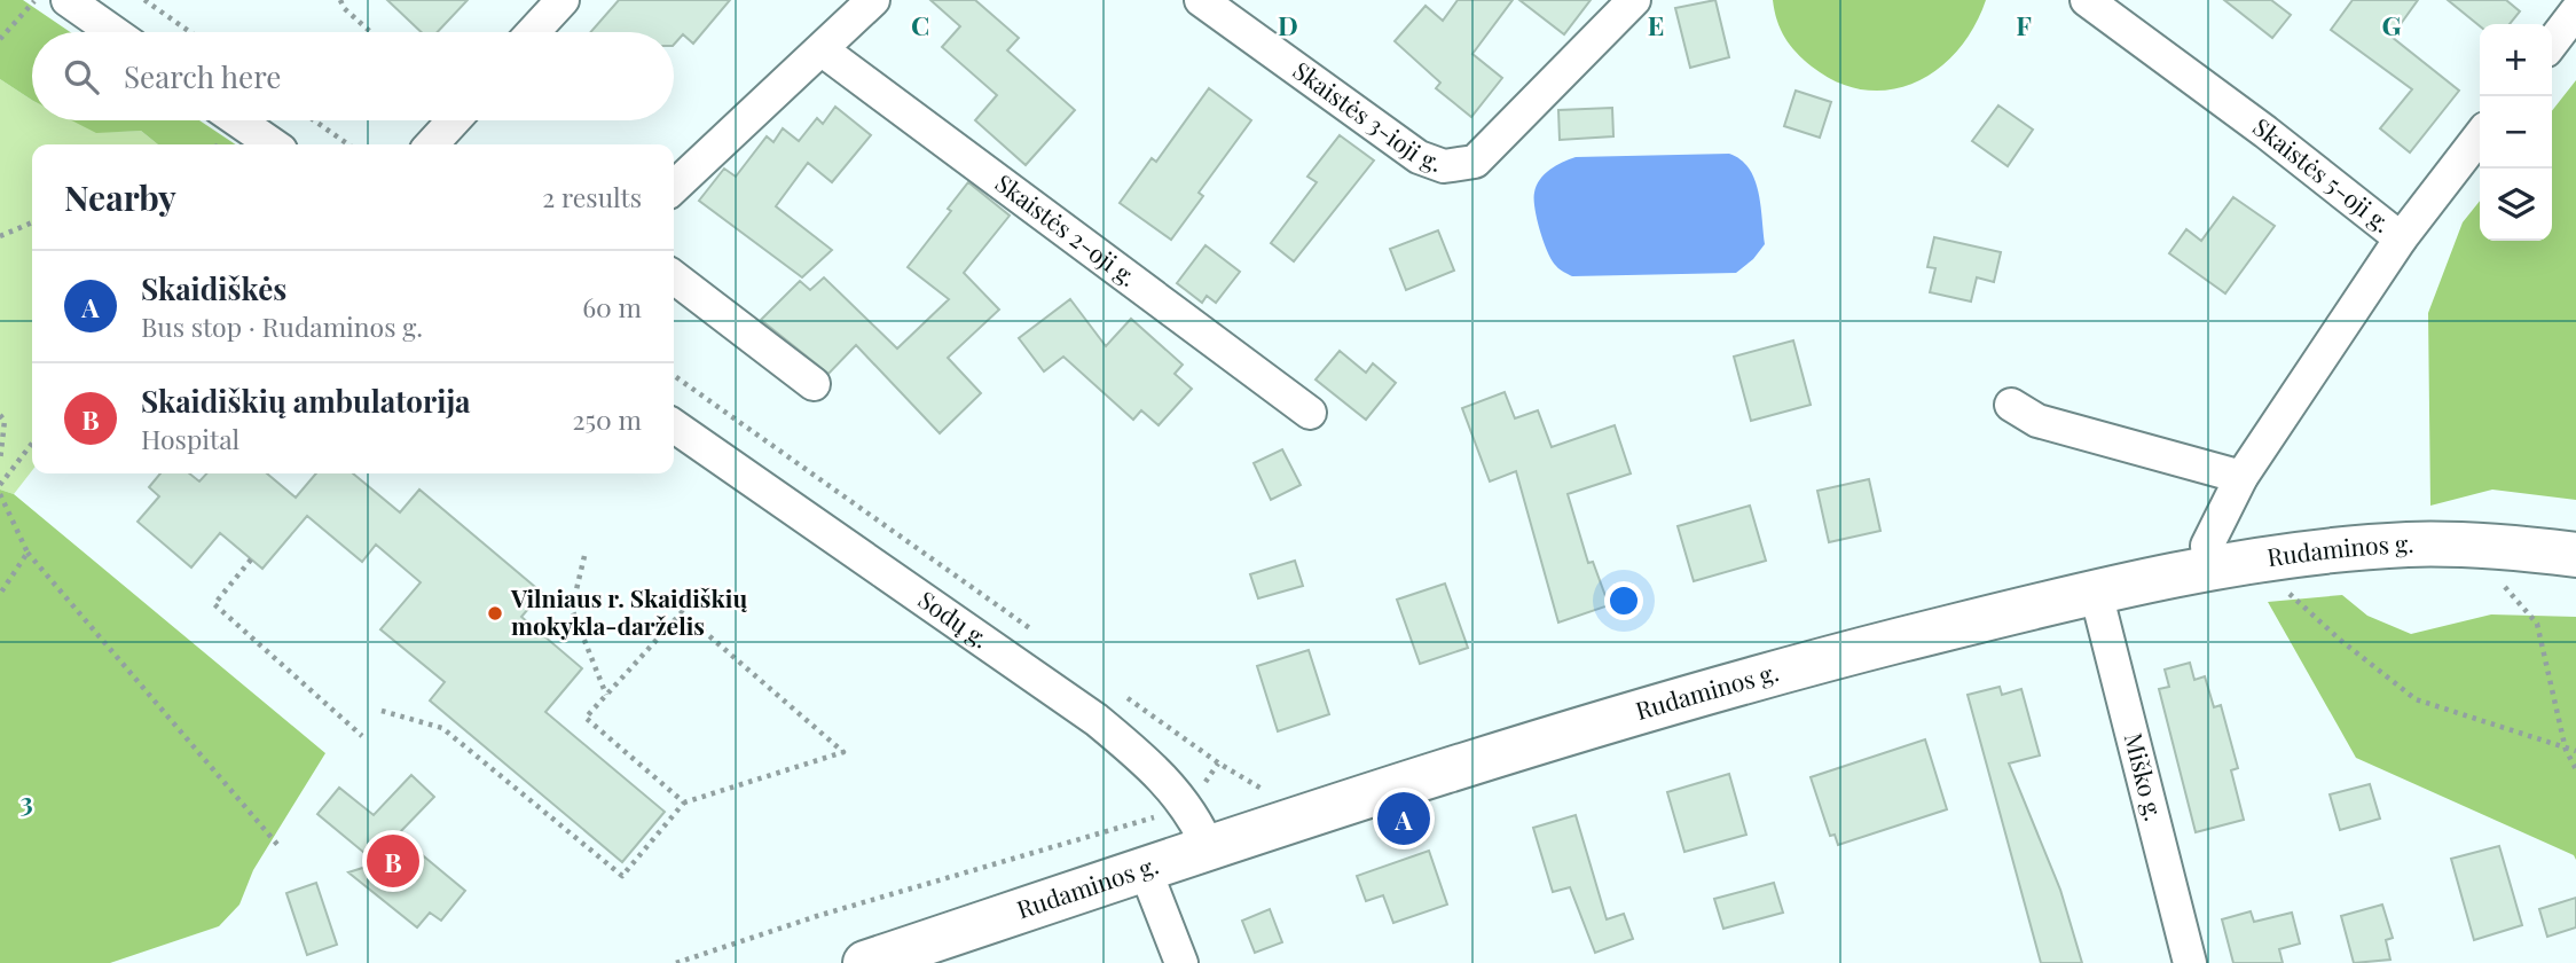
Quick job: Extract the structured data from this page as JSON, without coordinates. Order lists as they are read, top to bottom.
{
  "streets": {
    "main road": ["Rudaminos g."],
    "street": [
      "Skaistės 3-ioji g.",
      "Skaistės 5-oji g.",
      "Skaistės 2-oji g.",
      "Sodų g.",
      "Miško g."
    ]
  },
  "crossings": [
    ["Skaistės 5-oji g.", "Rudaminos g."],
    ["Rudaminos g.", "Sodų g."],
    ["Rudaminos g.", "Miško g."]
  ],
  "places": ["Vilniaus r. Skaidiškių mokykla-darželis"],
  "page": {
    "map_buttons": ["+", "−"],
    "search": "Search here",
    "heading": ["Nearby", "2 results"],
    "list": [
      {
        "mark": "A",
        "name": "Skaidiškės",
        "note": "Bus stop · Rudaminos g.",
        "value": "60 m"
      },
      {
        "mark": "B",
        "name": "Skaidiškių ambulatorija",
        "note": "Hospital",
        "value": "250 m"
      }
    ],
    "pins": ["A", "B"]
  },
  "grid": {
    "columns": [
      "C",
      "D",
      "E",
      "F",
      "G"
    ],
    "rows": ["3"]
  }
}
